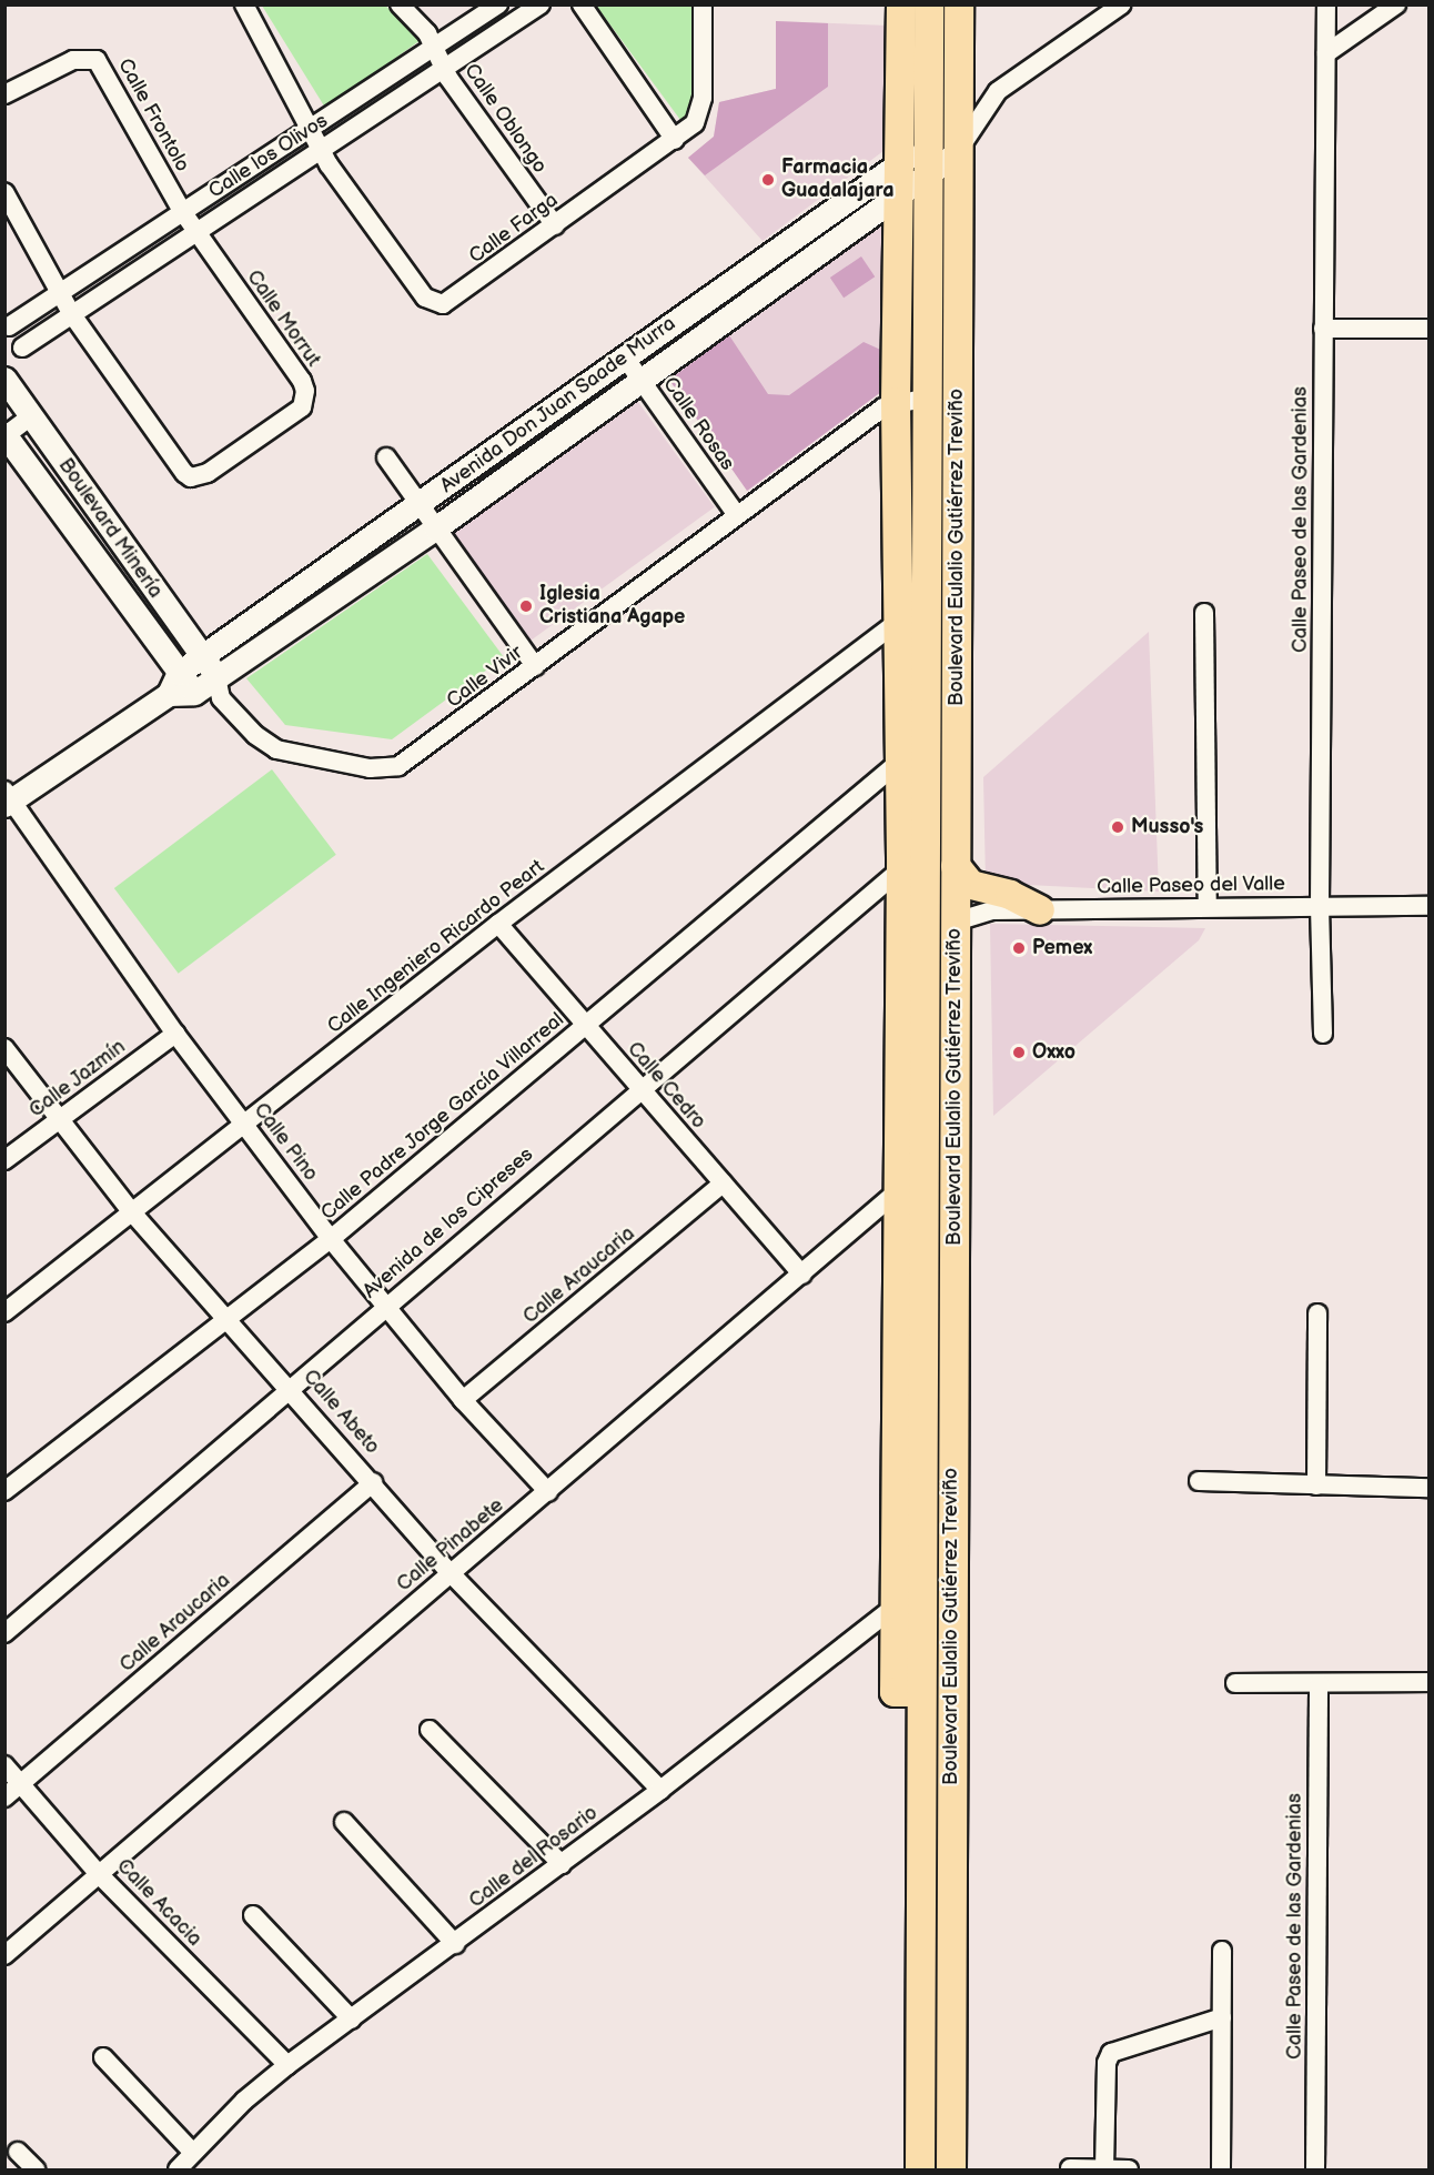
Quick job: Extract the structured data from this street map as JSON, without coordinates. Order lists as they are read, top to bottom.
{
  "streets": {
    "main road": ["Boulevard Eulalio Gutiérrez Treviño"],
    "street": [
      "Calle Frontolo",
      "Calle Oblongo",
      "Calle los Olivos",
      "Calle Farga",
      "Calle Morrut",
      "Avenida Don Juan Saade Murra",
      "Calle Rosas",
      "Calle Paseo de las Gardenias",
      "Boulevard Minería",
      "Calle Vivir",
      "Calle Paseo del Valle",
      "Calle Ingeniero Ricardo Peart",
      "Calle Jazmín",
      "Calle Cedro",
      "Calle Padre Jorge García Villarreal",
      "Calle Pino",
      "Avenida de los Cipreses",
      "Calle Araucaria",
      "Calle Abeto",
      "Calle Pinabete",
      "Calle del Rosario",
      "Calle Acacia"
    ]
  },
  "crossings": [
    ["Calle Frontolo", "Calle los Olivos"],
    ["Calle Frontolo", "Calle Morrut"],
    ["Calle Oblongo", "Calle los Olivos"],
    ["Calle Oblongo", "Calle Farga"],
    ["Calle los Olivos", "Calle Farga"],
    ["Calle los Olivos", "Calle Morrut"],
    ["Avenida Don Juan Saade Murra", "Calle Rosas"],
    ["Avenida Don Juan Saade Murra", "Boulevard Minería"],
    ["Avenida Don Juan Saade Murra", "Boulevard Eulalio Gutiérrez Treviño"],
    ["Avenida Don Juan Saade Murra", "Calle Vivir"],
    ["Avenida Don Juan Saade Murra", "Calle Pino"],
    ["Calle Rosas", "Calle Vivir"],
    ["Calle Paseo de las Gardenias", "Calle Paseo del Valle"],
    ["Boulevard Minería", "Calle Vivir"],
    ["Boulevard Eulalio Gutiérrez Treviño", "Calle Vivir"],
    ["Boulevard Eulalio Gutiérrez Treviño", "Calle Paseo del Valle"],
    ["Boulevard Eulalio Gutiérrez Treviño", "Calle Ingeniero Ricardo Peart"],
    ["Boulevard Eulalio Gutiérrez Treviño", "Calle Padre Jorge García Villarreal"],
    ["Boulevard Eulalio Gutiérrez Treviño", "Avenida de los Cipreses"],
    ["Boulevard Eulalio Gutiérrez Treviño", "Calle Pinabete"],
    ["Boulevard Eulalio Gutiérrez Treviño", "Calle del Rosario"],
    ["Calle Ingeniero Ricardo Peart", "Calle Cedro"],
    ["Calle Ingeniero Ricardo Peart", "Calle Pino"],
    ["Calle Ingeniero Ricardo Peart", "Calle Abeto"],
    ["Calle Jazmín", "Calle Pino"],
    ["Calle Jazmín", "Calle Abeto"],
    ["Calle Cedro", "Calle Padre Jorge García Villarreal"],
    ["Calle Cedro", "Avenida de los Cipreses"],
    ["Calle Cedro", "Calle Araucaria"],
    ["Calle Cedro", "Calle Pinabete"],
    ["Calle Padre Jorge García Villarreal", "Calle Pino"],
    ["Calle Padre Jorge García Villarreal", "Calle Abeto"],
    ["Calle Pino", "Avenida de los Cipreses"],
    ["Calle Pino", "Calle Araucaria"],
    ["Calle Pino", "Calle Pinabete"],
    ["Avenida de los Cipreses", "Calle Abeto"],
    ["Calle Araucaria", "Calle Abeto"],
    ["Calle Araucaria", "Calle Acacia"],
    ["Calle Abeto", "Calle Pinabete"],
    ["Calle Abeto", "Calle del Rosario"],
    ["Calle Pinabete", "Calle Acacia"],
    ["Calle del Rosario", "Calle Acacia"]
  ],
  "places": [
    "Farmacia Guadalajara",
    "Iglesia Cristiana Agape",
    "Musso's",
    "Pemex",
    "Oxxo"
  ]
}
